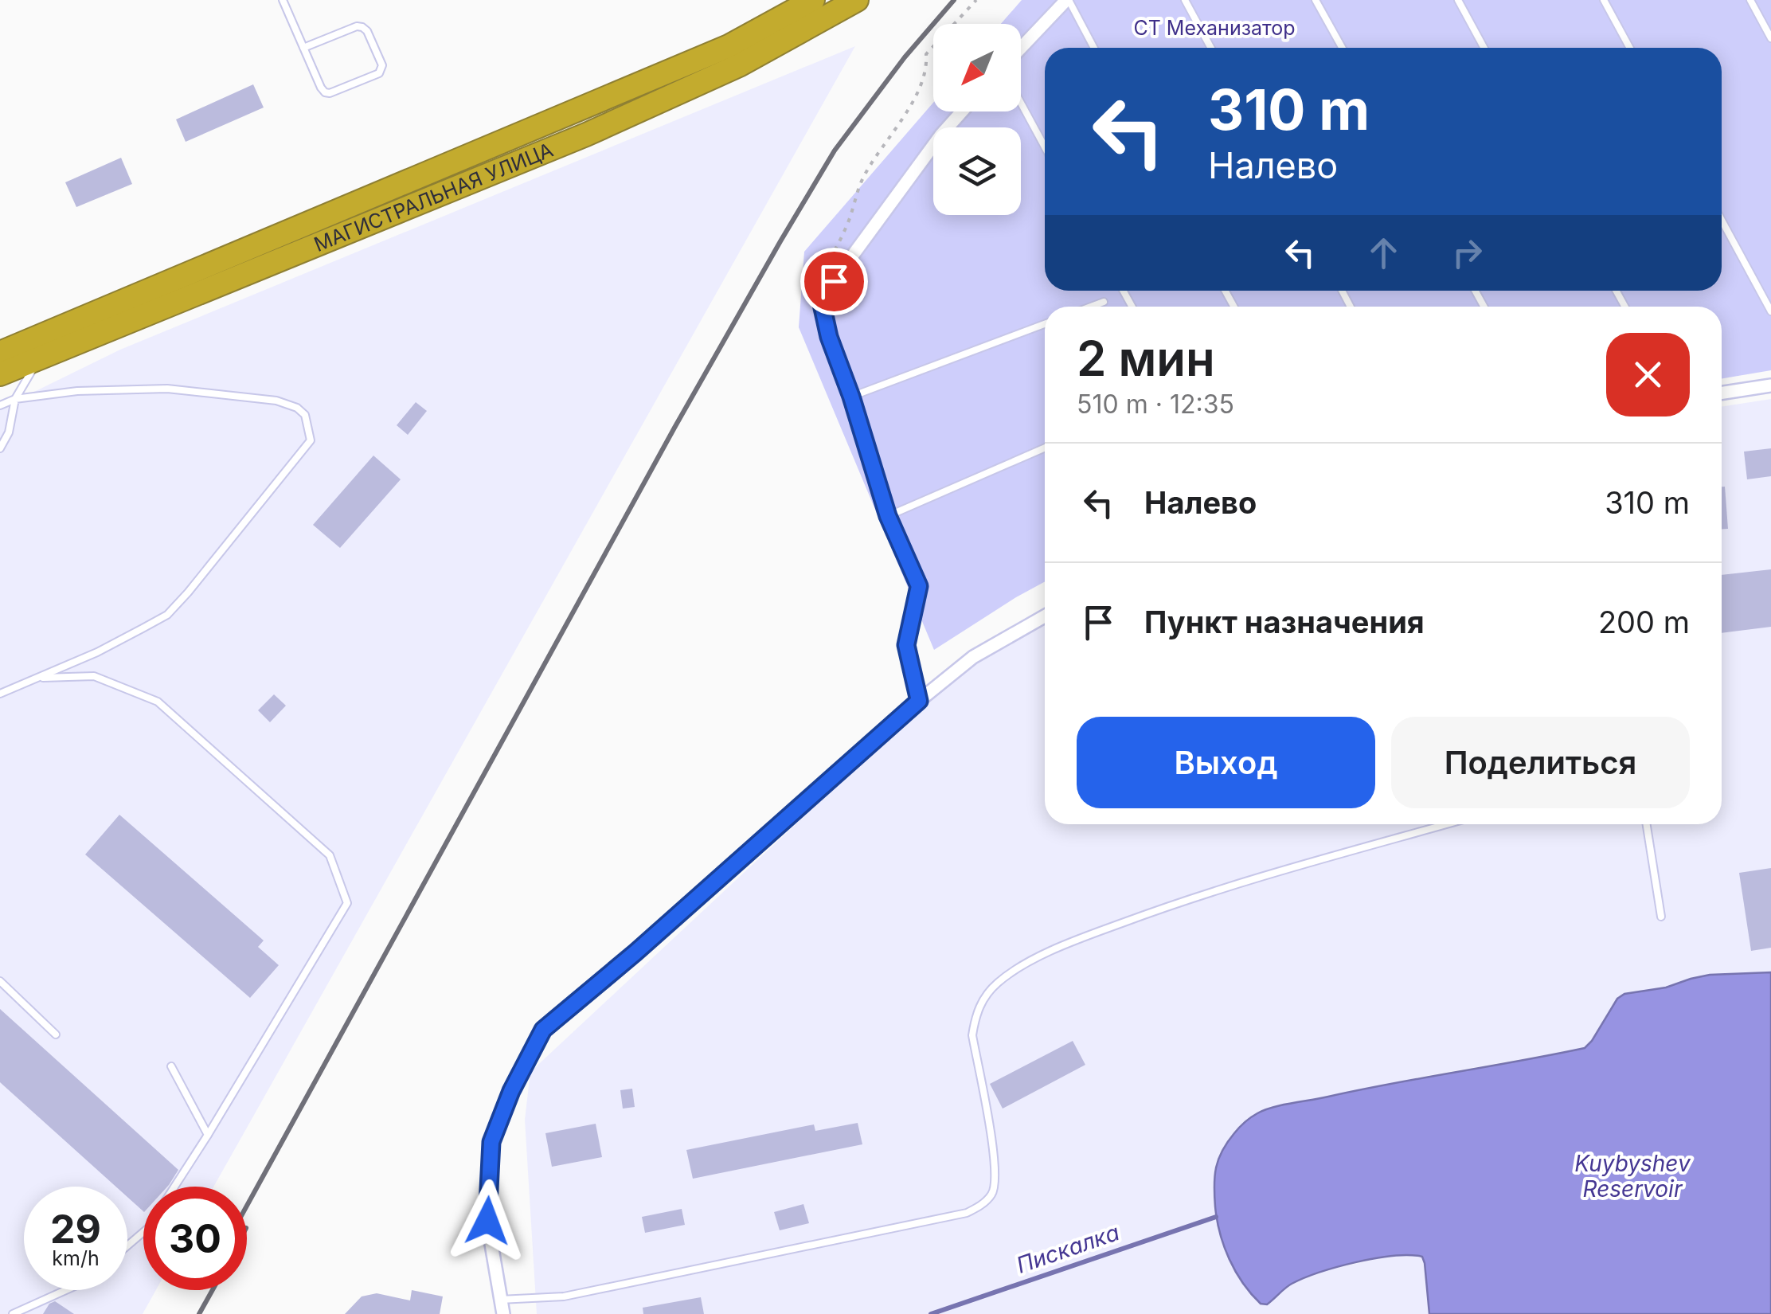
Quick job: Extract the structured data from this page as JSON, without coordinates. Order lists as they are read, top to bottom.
{
  "streets": {
    "highway": ["МАГИСТРАЛЬНАЯ УЛИЦА"]
  },
  "water": ["Kuybyshev Reservoir", "Пискалка"],
  "parks": ["СТ Механизатор"],
  "north": "bottom left",
  "page": {
    "turn": ["310 m", "Налево"],
    "heading": ["2 мин", "510 m · 12:35"],
    "list": [
      {
        "name": "Налево",
        "value": "310 m"
      },
      {
        "name": "Пункт назначения",
        "value": "200 m"
      }
    ],
    "buttons": ["Выход", "Поделиться"],
    "speed": "29 km/h",
    "limit": "30"
  }
}
